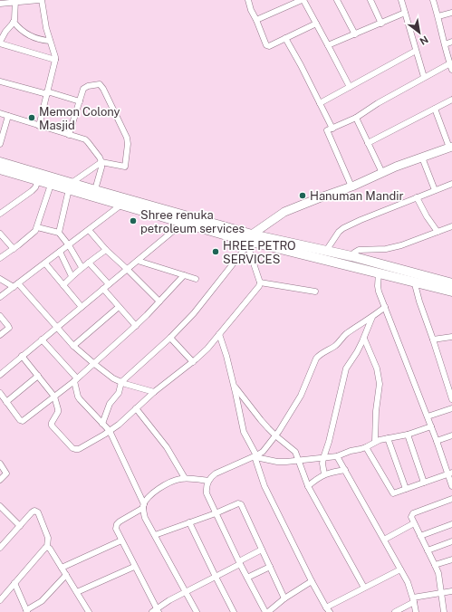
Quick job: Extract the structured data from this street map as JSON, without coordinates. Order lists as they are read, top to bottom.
{
  "places": [
    "Memon Colony Masjid",
    "Hanuman Mandir",
    "Shree renuka petroleum services",
    "HREE PETRO SERVICES"
  ],
  "north": "bottom right"
}
